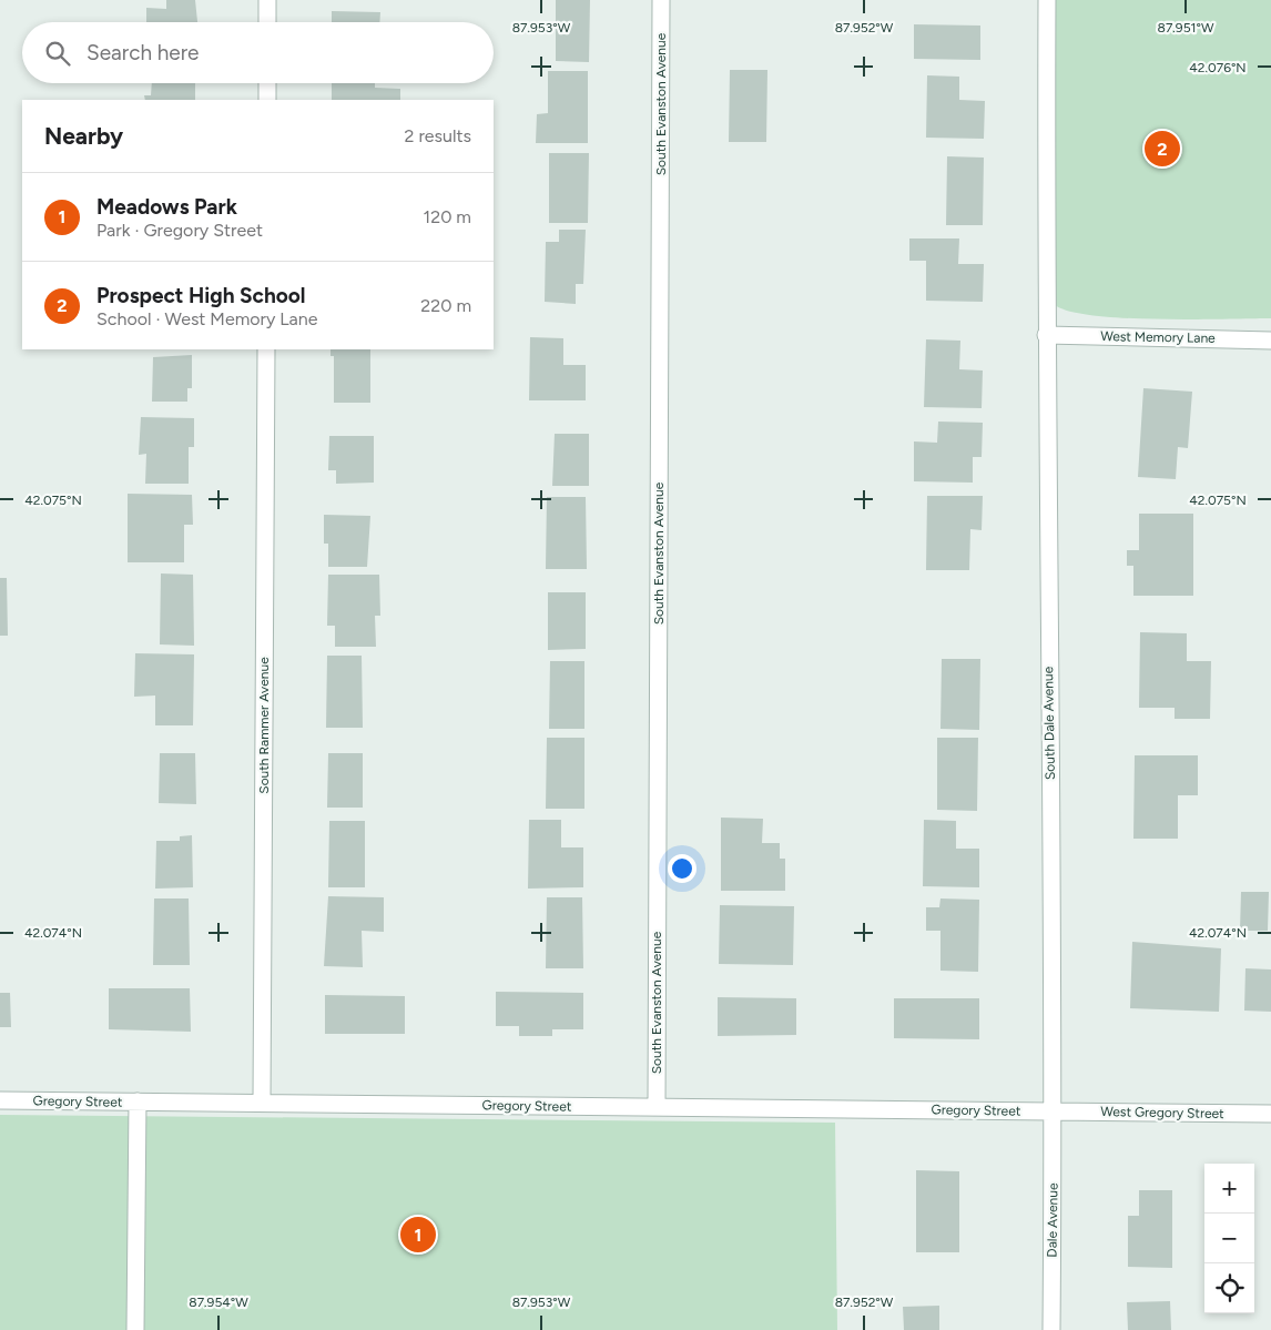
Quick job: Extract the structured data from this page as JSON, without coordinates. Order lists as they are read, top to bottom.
{
  "streets": {
    "street": [
      "South Evanston Avenue",
      "West Memory Lane",
      "South Dale Avenue",
      "South Rammer Avenue",
      "Gregory Street",
      "West Gregory Street",
      "Dale Avenue"
    ]
  },
  "crossings": [
    ["South Evanston Avenue", "Gregory Street"],
    ["West Memory Lane", "South Dale Avenue"],
    ["South Dale Avenue", "Gregory Street"],
    ["South Dale Avenue", "West Gregory Street"],
    ["South Dale Avenue", "Dale Avenue"],
    ["South Rammer Avenue", "Gregory Street"],
    ["Gregory Street", "West Gregory Street"],
    ["Gregory Street", "Dale Avenue"],
    ["West Gregory Street", "Dale Avenue"]
  ],
  "page": {
    "search": "Search here",
    "heading": ["Nearby", "2 results"],
    "pins": ["2", "1"],
    "list": [
      {
        "mark": "1",
        "name": "Meadows Park",
        "note": "Park · Gregory Street",
        "value": "120 m"
      },
      {
        "mark": "2",
        "name": "Prospect High School",
        "note": "School · West Memory Lane",
        "value": "220 m"
      }
    ],
    "map_buttons": ["+", "−"]
  },
  "coordinates": [
    "87.953°W",
    "87.952°W",
    "87.951°W",
    "42.076°N",
    "42.075°N",
    "42.074°N",
    "87.954°W"
  ]
}
